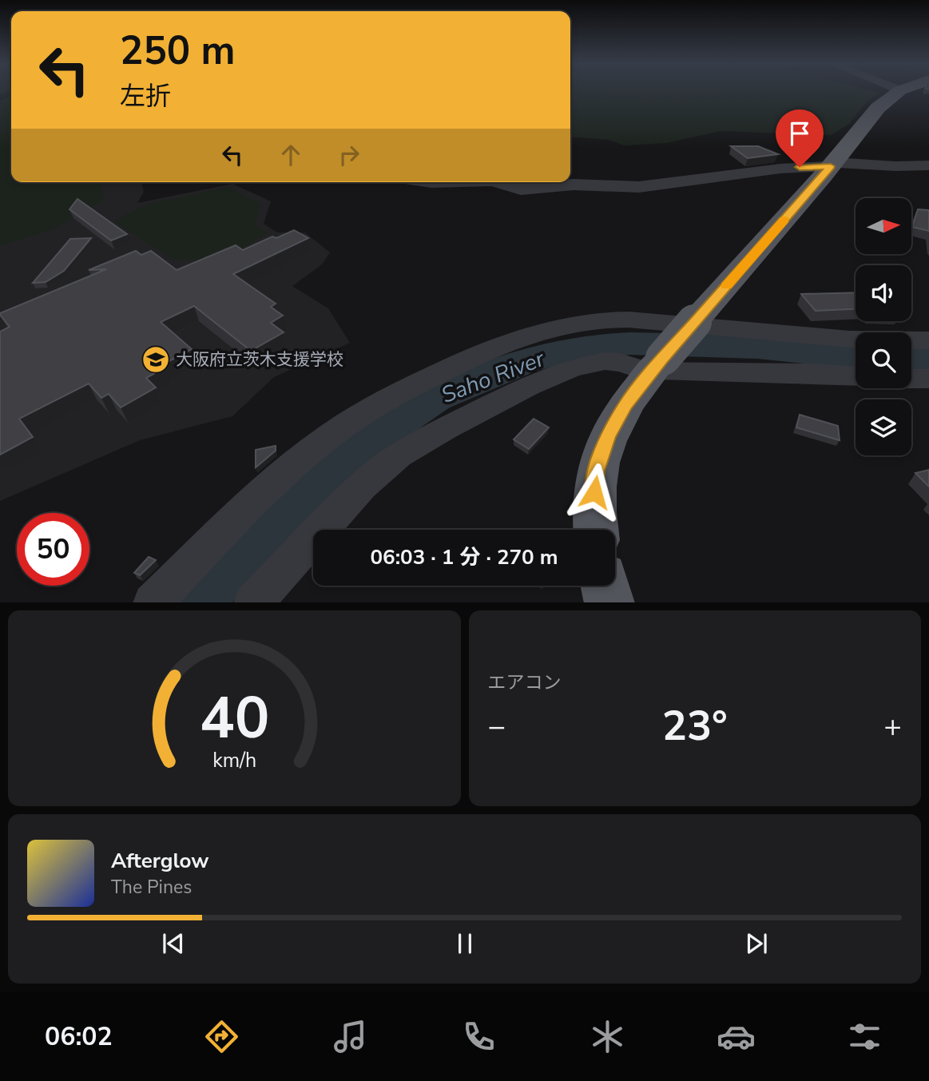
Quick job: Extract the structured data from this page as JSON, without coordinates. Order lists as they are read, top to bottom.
{
  "water": ["Saho River"],
  "places": {
    "school or university": ["大阪府立茨木支援学校"]
  },
  "north": "right",
  "page": {
    "turn": ["250 m", "左折"],
    "limit": "50",
    "trip": "06:03 · 1 分 · 270 m",
    "tile": "エアコン",
    "heat": ["−", "23°", "+"],
    "song": ["Afterglow", "The Pines"],
    "tabs": "06:02",
    "gauge": ["40", "km/h"]
  }
}
